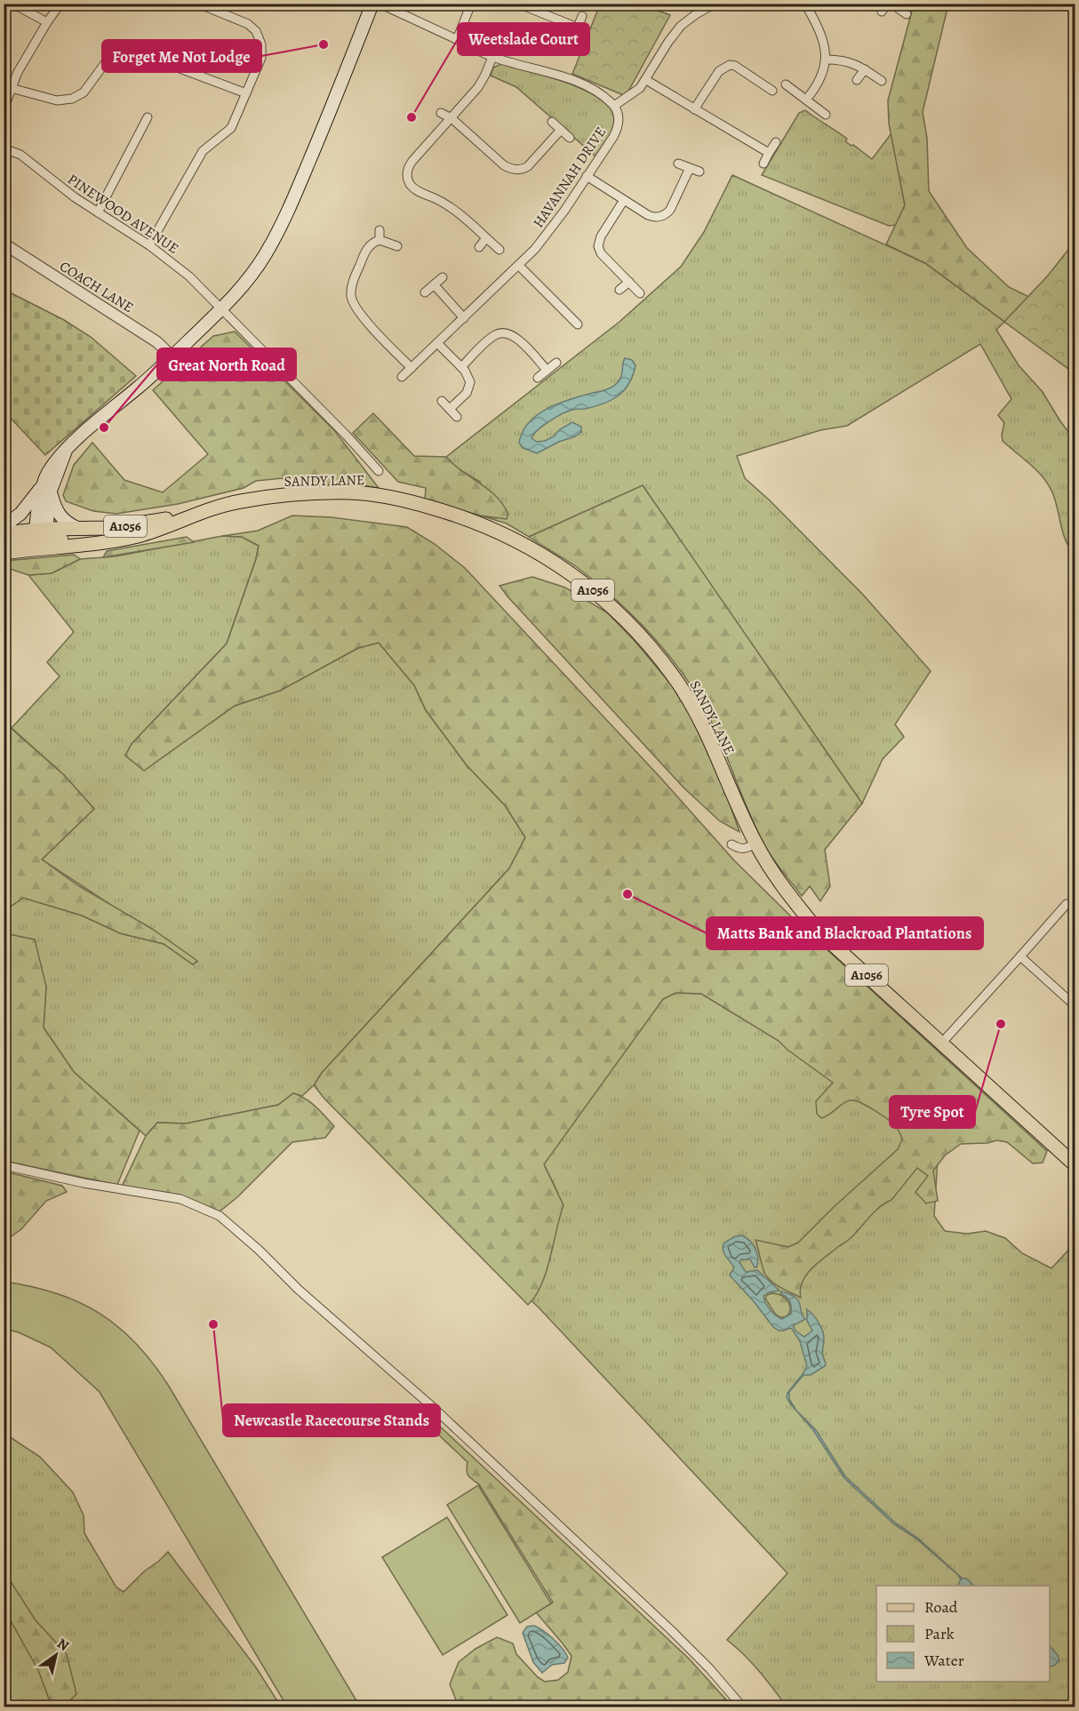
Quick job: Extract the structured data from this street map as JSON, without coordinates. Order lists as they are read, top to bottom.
{
  "streets": {
    "main road": ["SANDY LANE", "A1056"],
    "street": ["HAVANNAH DRIVE", "PINEWOOD AVENUE", "COACH LANE"]
  },
  "crossings": [
    ["PINEWOOD AVENUE", "SANDY LANE"]
  ],
  "places": [
    "Forget Me Not Lodge",
    "Weetslade Court",
    "Great North Road",
    "Matts Bank and Blackroad Plantations",
    "Tyre Spot",
    "Newcastle Racecourse Stands"
  ],
  "legend": ["Road", "Park", "Water"],
  "north": "top right"
}
